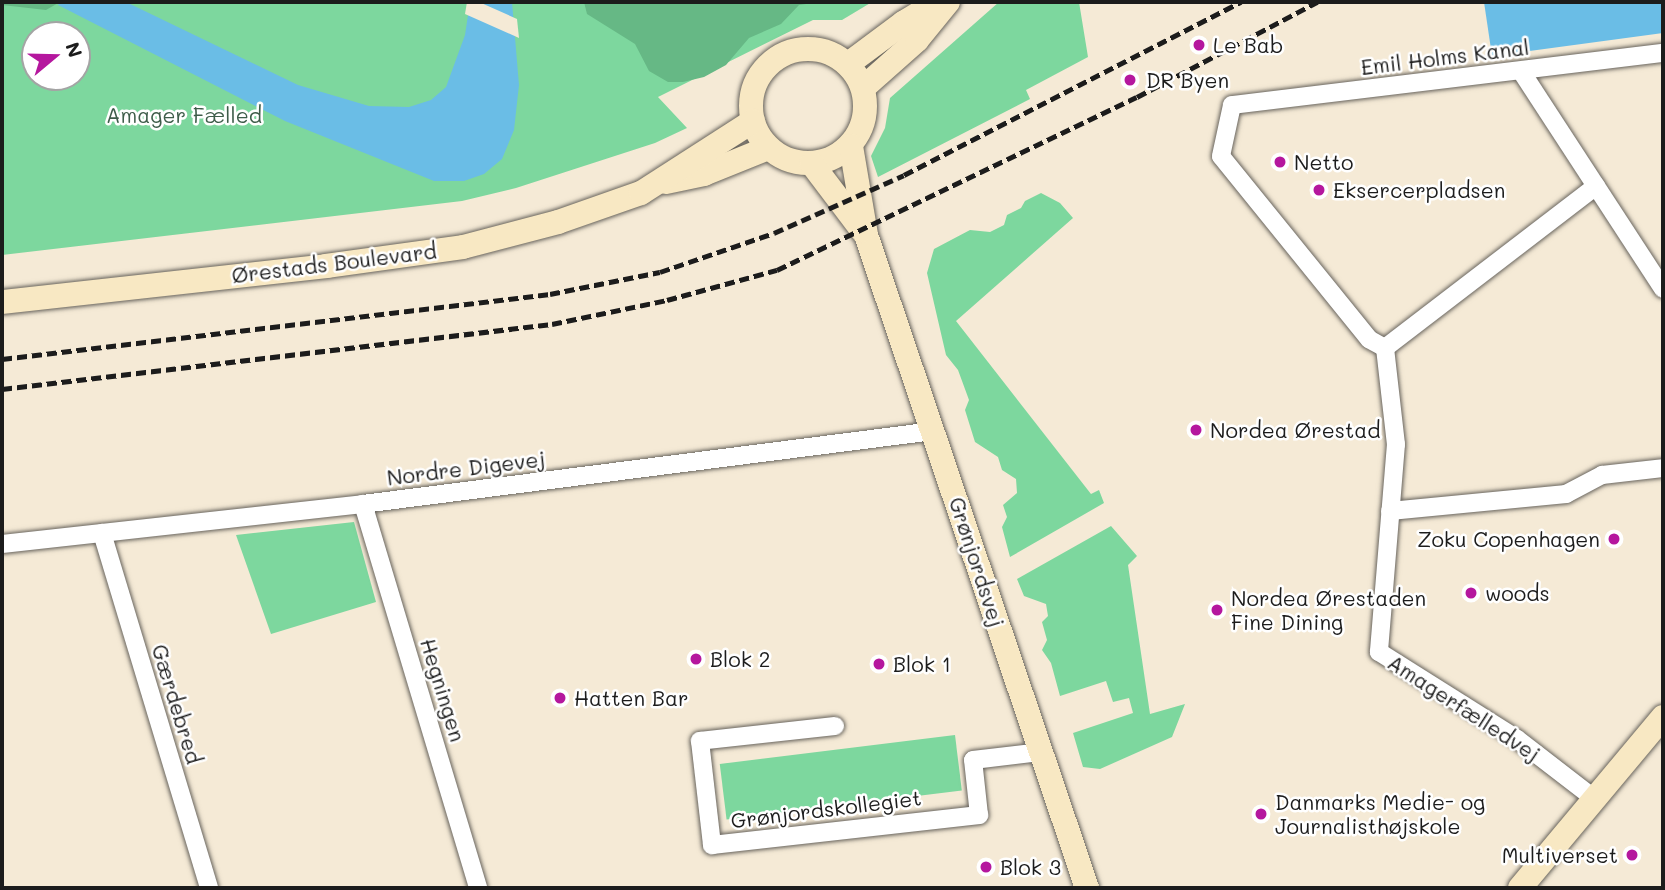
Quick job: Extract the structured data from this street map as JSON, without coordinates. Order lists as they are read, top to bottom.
{
  "streets": {
    "street": [
      "Emil Holms Kanal",
      "Ørestads Boulevard",
      "Nordre Digevej",
      "Grønjordsvej",
      "Hegningen",
      "Gærdebred",
      "Amagerfælledvej",
      "Grønjordskollegiet"
    ]
  },
  "crossings": [
    ["Emil Holms Kanal", "Amagerfælledvej"],
    ["Ørestads Boulevard", "Grønjordsvej"],
    ["Nordre Digevej", "Grønjordsvej"],
    ["Nordre Digevej", "Hegningen"],
    ["Nordre Digevej", "Gærdebred"],
    ["Grønjordsvej", "Grønjordskollegiet"]
  ],
  "parks": ["Amager Fælled"],
  "places": [
    "Le Bab",
    "DR Byen",
    "Netto",
    "Eksercerpladsen",
    "Nordea Ørestad",
    "Zoku Copenhagen",
    "woods",
    "Nordea Ørestaden Fine Dining",
    "Blok 2",
    "Blok 1",
    "Hatten Bar",
    "Danmarks Medie- og Journalisthøjskole",
    "Multiverset",
    "Blok 3"
  ],
  "north": "right"
}
